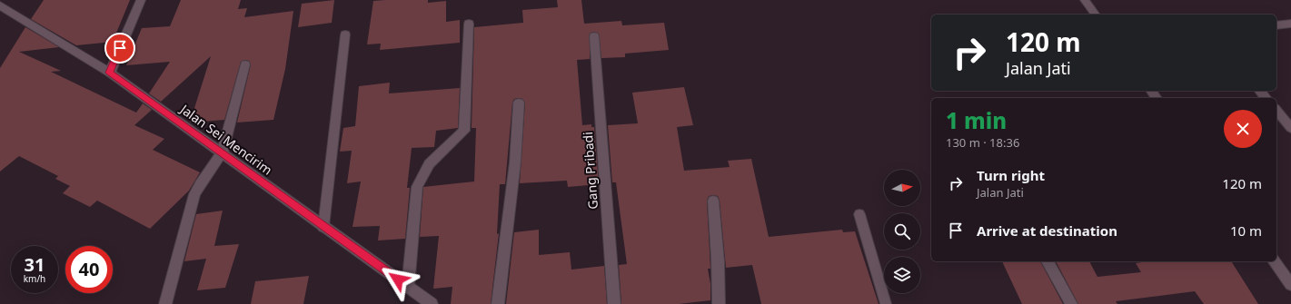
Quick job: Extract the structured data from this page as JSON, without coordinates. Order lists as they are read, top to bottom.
{
  "streets": {
    "street": ["Jalan Sei Mencirim", "Gang Pribadi"]
  },
  "north": "right",
  "page": {
    "turn": ["120 m", "Jalan Jati"],
    "heading": ["1 min", "130 m · 18:36"],
    "list": [
      {
        "name": "Turn right",
        "note": "Jalan Jati",
        "value": "120 m"
      },
      {
        "name": "Arrive at destination",
        "value": "10 m"
      }
    ],
    "speed": "31 km/h",
    "limit": "40"
  }
}
